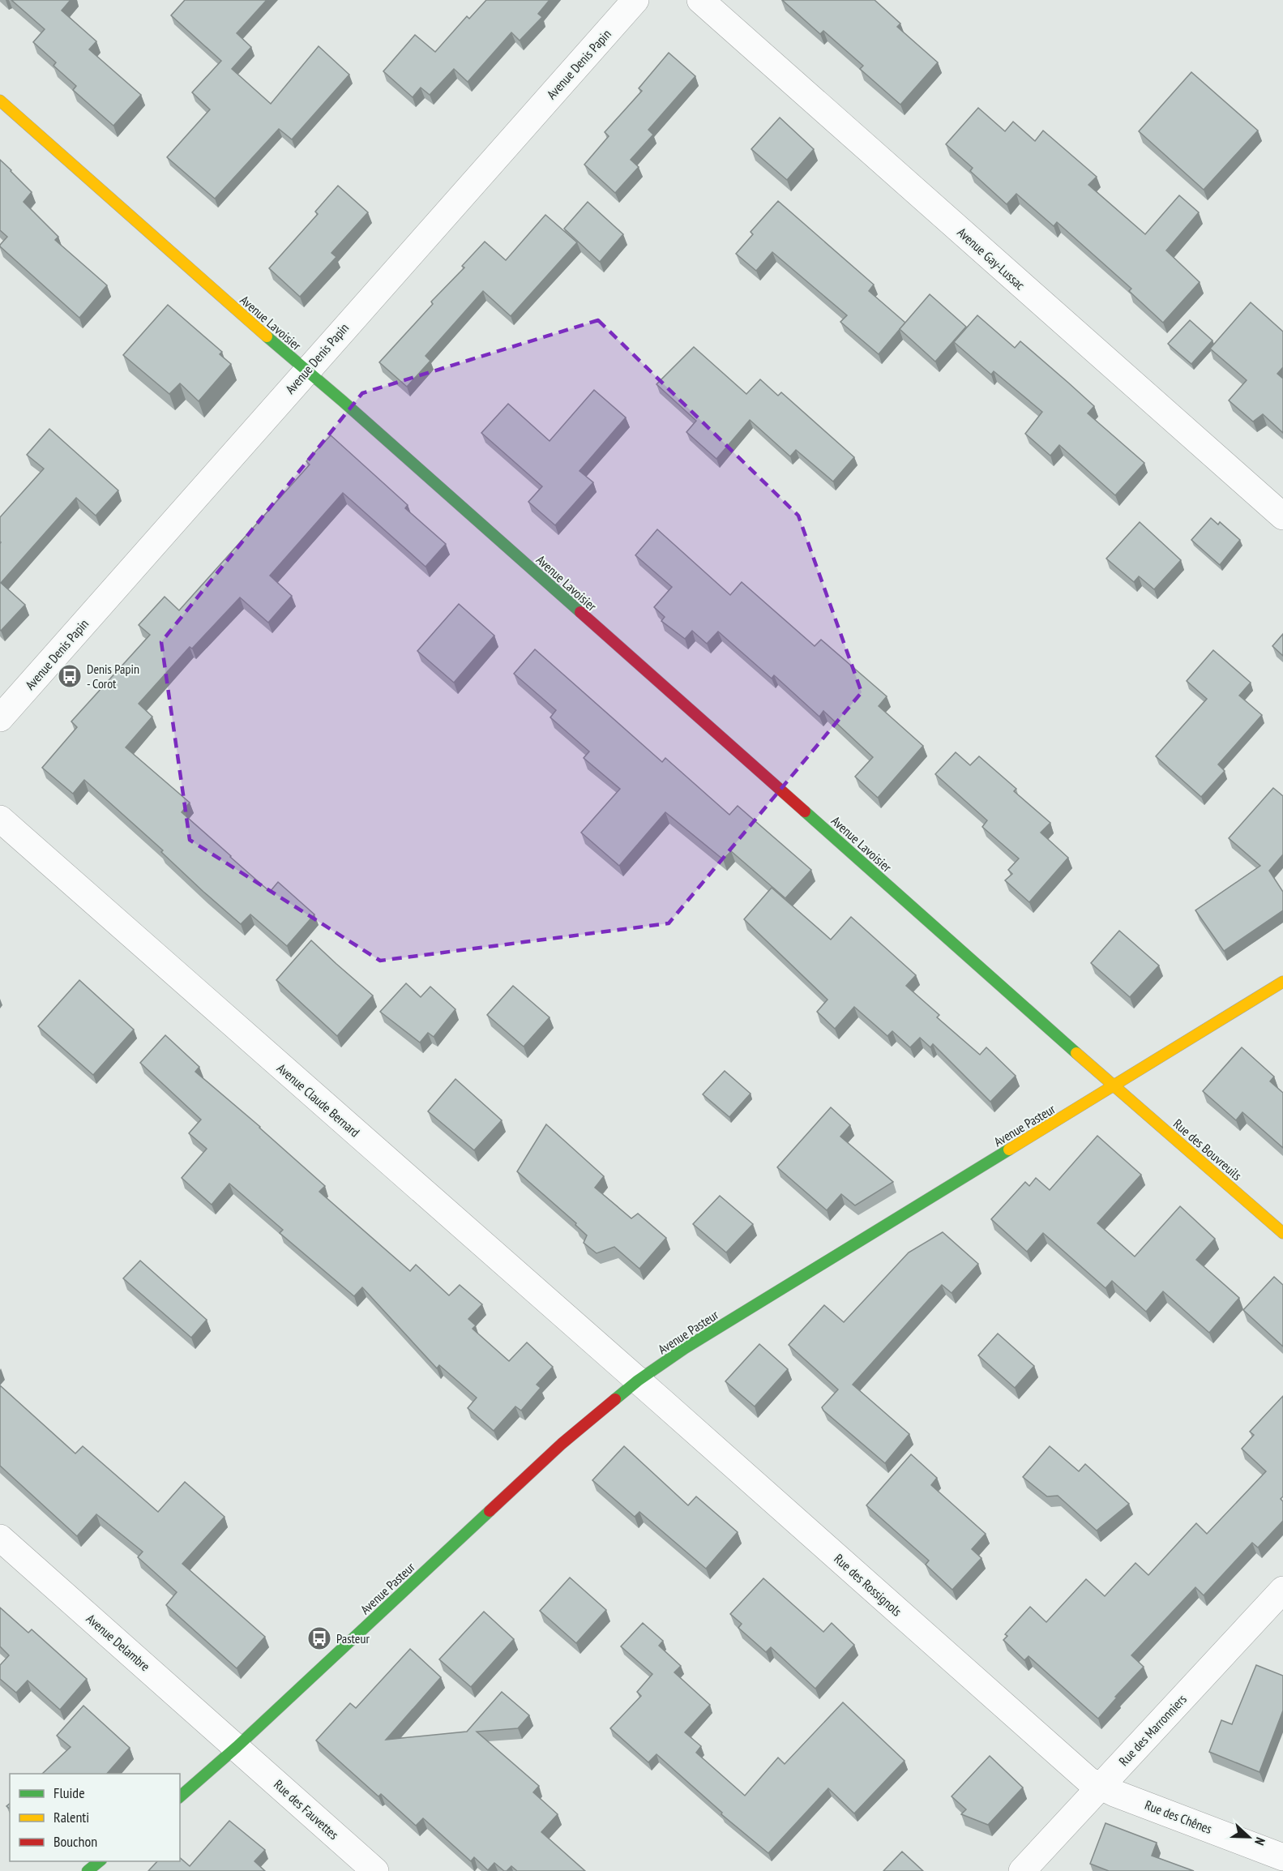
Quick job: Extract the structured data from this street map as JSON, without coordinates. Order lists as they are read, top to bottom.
{
  "streets": {
    "street": [
      "Avenue Denis Papin",
      "Avenue Gay-Lussac",
      "Avenue Lavoisier",
      "Avenue Claude Bernard",
      "Avenue Pasteur",
      "Rue des Bouvreuils",
      "Rue des Rossignols",
      "Avenue Delambre",
      "Rue des Marronniers",
      "Rue des Fauvettes",
      "Rue des Chênes"
    ]
  },
  "crossings": [
    ["Avenue Denis Papin", "Avenue Lavoisier"],
    ["Avenue Lavoisier", "Avenue Pasteur"],
    ["Avenue Lavoisier", "Rue des Bouvreuils"],
    ["Avenue Claude Bernard", "Avenue Pasteur"],
    ["Avenue Claude Bernard", "Rue des Rossignols"],
    ["Avenue Pasteur", "Rue des Bouvreuils"],
    ["Avenue Pasteur", "Rue des Rossignols"],
    ["Avenue Pasteur", "Avenue Delambre"],
    ["Avenue Pasteur", "Rue des Fauvettes"],
    ["Rue des Rossignols", "Rue des Marronniers"],
    ["Rue des Rossignols", "Rue des Chênes"],
    ["Avenue Delambre", "Rue des Fauvettes"],
    ["Rue des Marronniers", "Rue des Chênes"]
  ],
  "places": {
    "bus stop": ["Denis Papin - Corot", "Pasteur"]
  },
  "legend": ["Fluide", "Ralenti", "Bouchon"],
  "north": "right"
}
